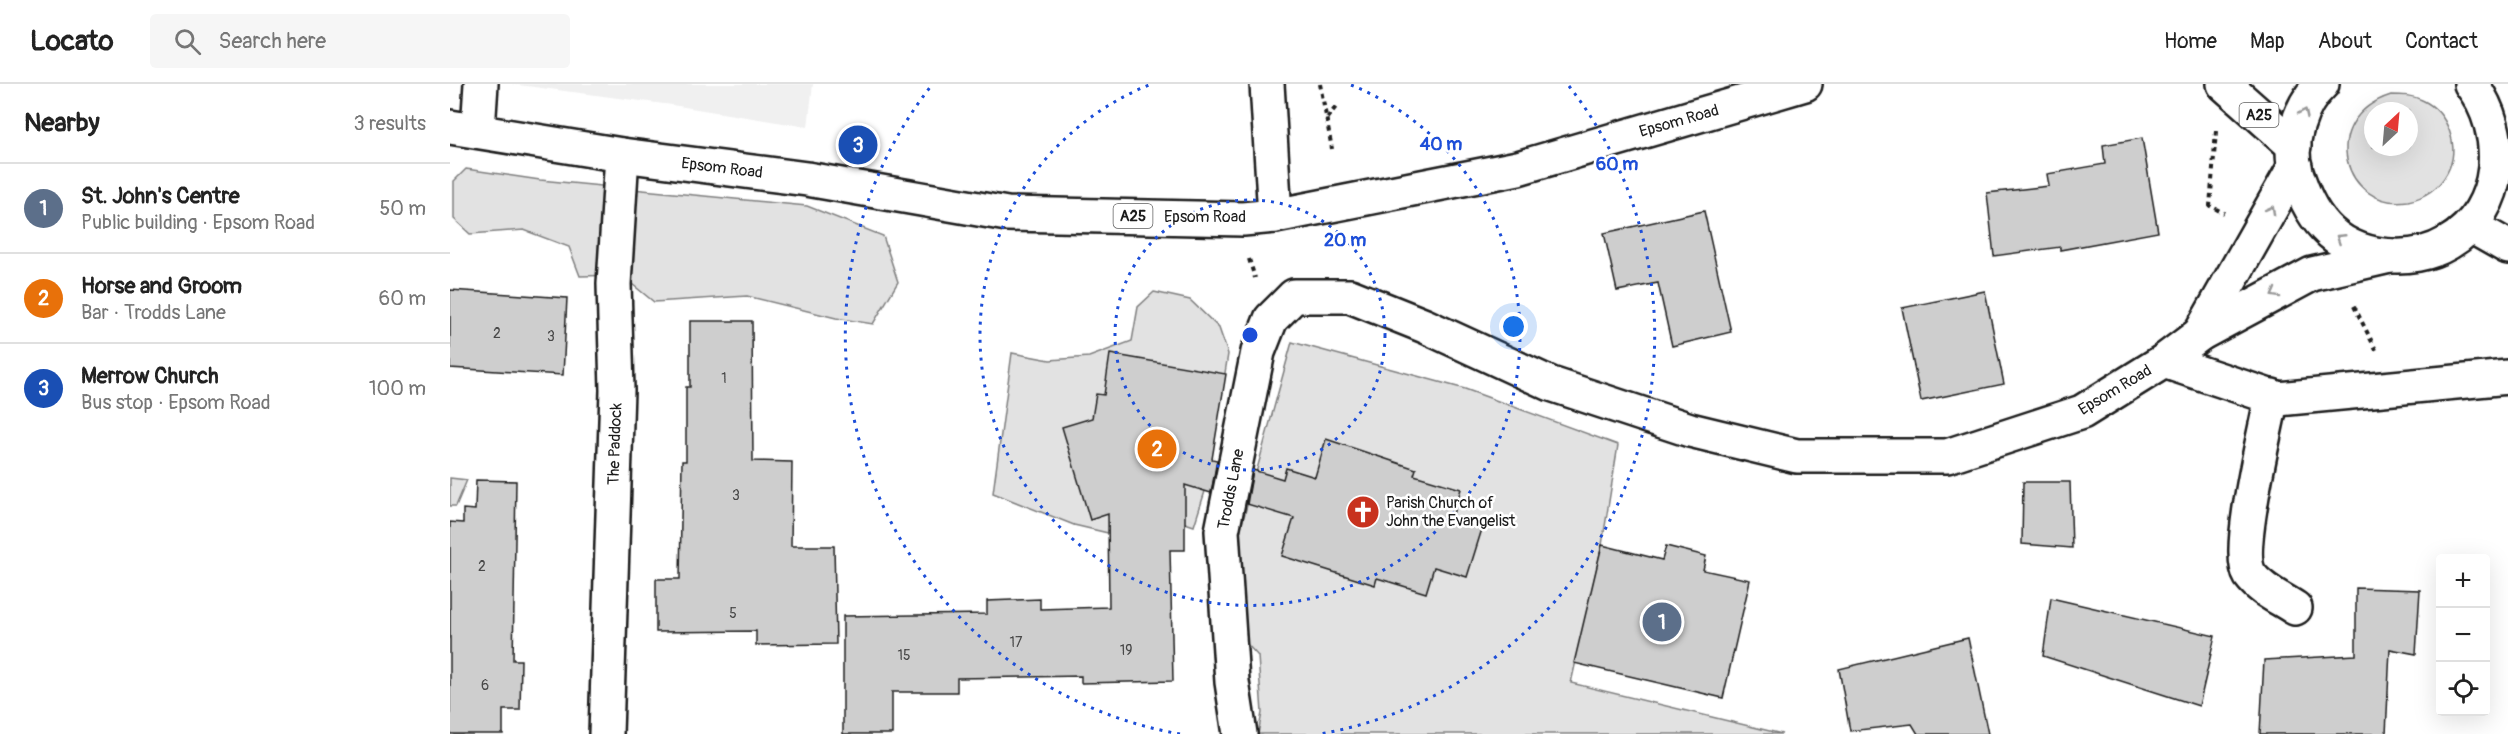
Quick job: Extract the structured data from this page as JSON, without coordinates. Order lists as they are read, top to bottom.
{
  "streets": {
    "street": [
      "A25",
      "Epsom Road",
      "The Paddock",
      "Trodds Lane"
    ]
  },
  "crossings": [
    ["A25", "Epsom Road"],
    ["Epsom Road", "The Paddock"],
    ["Epsom Road", "Trodds Lane"]
  ],
  "places": {
    "church": ["Parish Church of John the Evangelist"]
  },
  "house_numbers": [
    "2",
    "3",
    "1",
    "3",
    "2",
    "5",
    "17",
    "19",
    "15",
    "6"
  ],
  "north": "top right",
  "page": {
    "header": "Locato",
    "search": "Search here",
    "nav": [
      "Home",
      "Map",
      "About",
      "Contact"
    ],
    "heading": ["Nearby", "3 results"],
    "pins": ["3", "2", "1"],
    "list": [
      {
        "mark": "1",
        "name": "St. John's Centre",
        "note": "Public building · Epsom Road",
        "value": "50 m"
      },
      {
        "mark": "2",
        "name": "Horse and Groom",
        "note": "Bar · Trodds Lane",
        "value": "60 m"
      },
      {
        "mark": "3",
        "name": "Merrow Church",
        "note": "Bus stop · Epsom Road",
        "value": "100 m"
      }
    ],
    "map_buttons": ["+", "−"]
  },
  "rings": ["40 m", "60 m", "20 m"]
}
